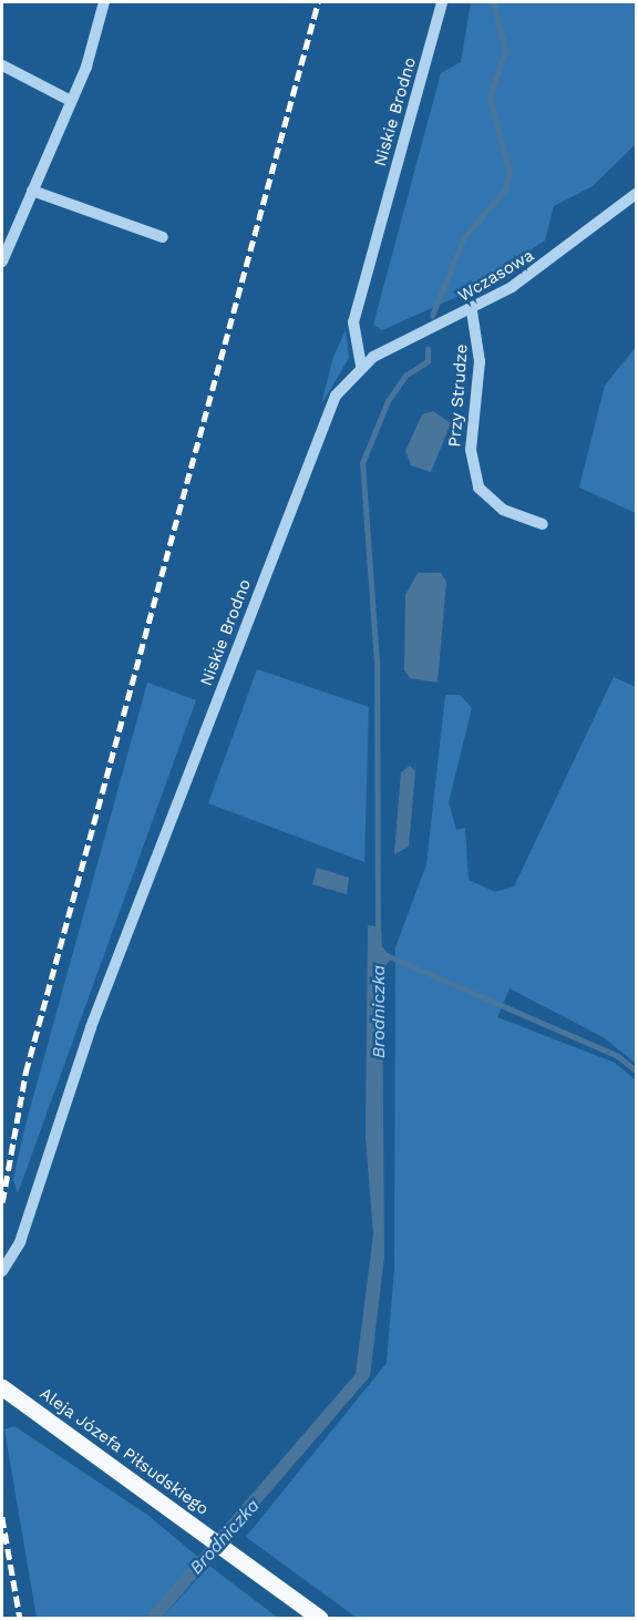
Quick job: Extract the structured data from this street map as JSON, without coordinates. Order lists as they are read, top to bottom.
{
  "streets": {
    "main road": ["Aleja Józefa Piłsudskiego"],
    "street": ["Niskie Brodno", "Wczasowa", "Przy Strudze"]
  },
  "crossings": [
    ["Niskie Brodno", "Wczasowa"],
    ["Wczasowa", "Przy Strudze"]
  ],
  "water": ["Brodniczka"]
}
